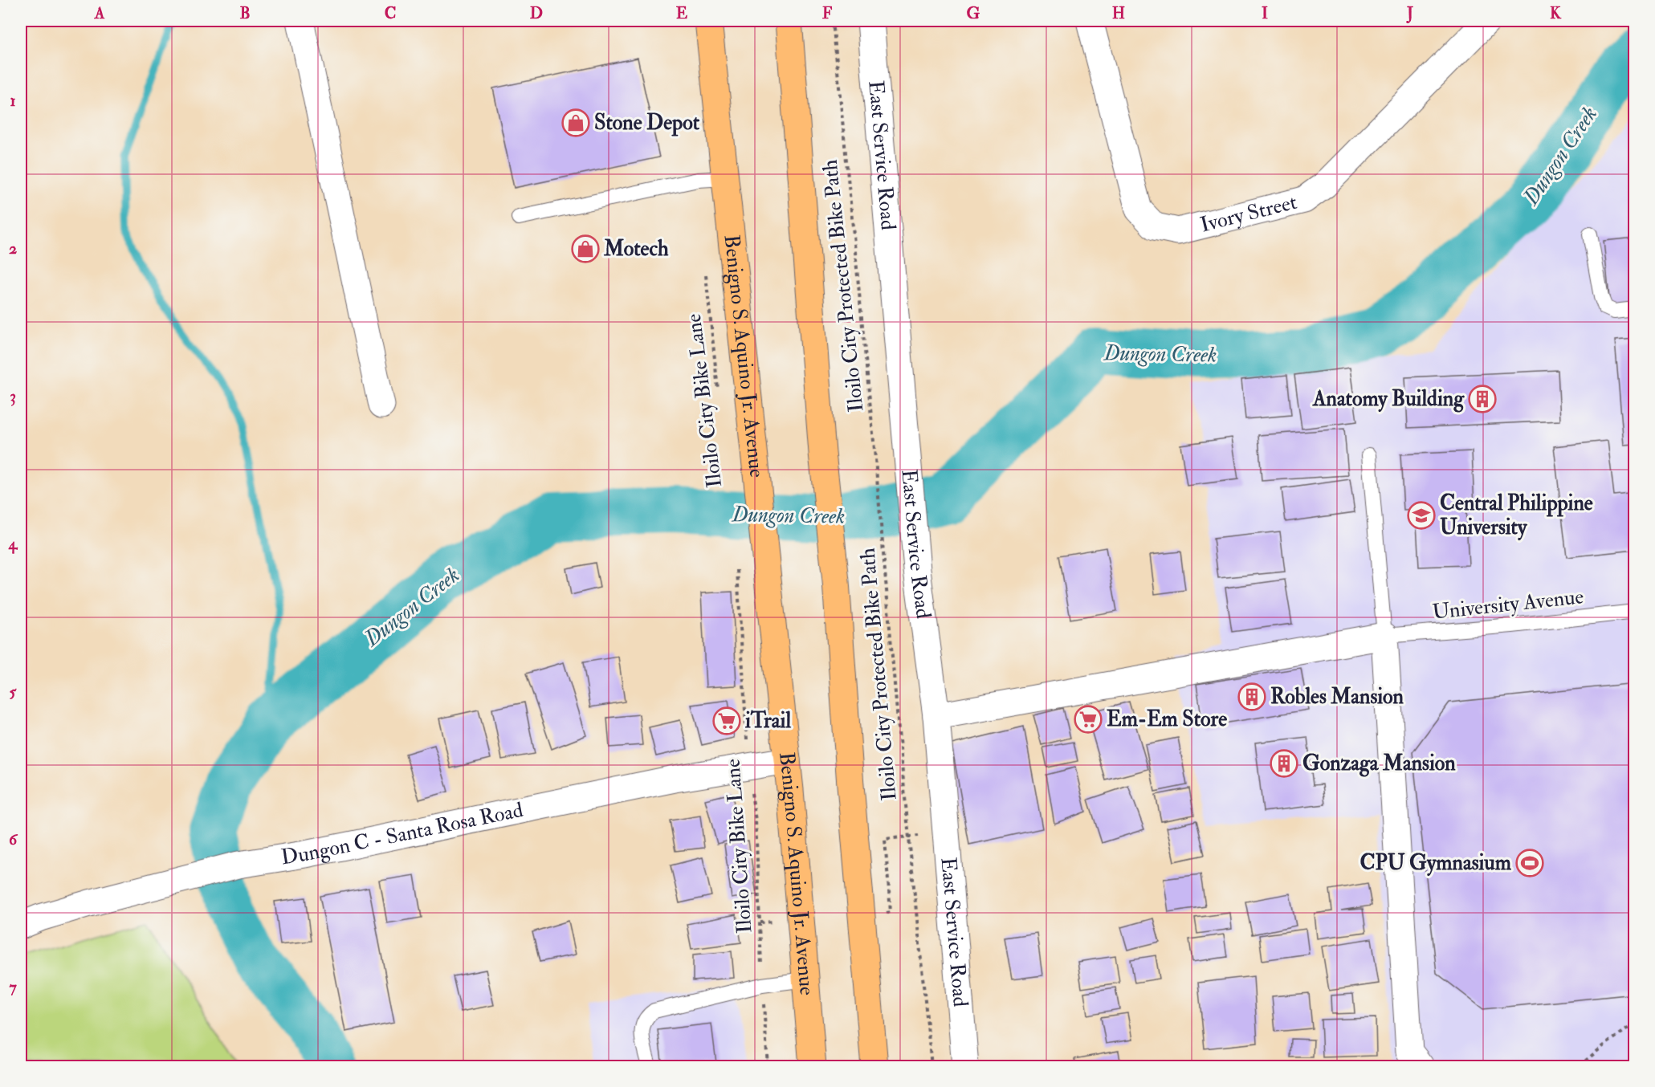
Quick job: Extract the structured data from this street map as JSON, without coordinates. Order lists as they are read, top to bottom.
{
  "streets": {
    "highway": ["Benigno S. Aquino Jr. Avenue"],
    "street": ["East Service Road", "Ivory Street", "Dungon C - Santa Rosa Road"],
    "lane": ["University Avenue"],
    "path": ["Iloilo City Protected Bike Path", "Iloilo City Bike Lane"]
  },
  "crossings": [
    ["Benigno S. Aquino Jr. Avenue", "Dungon C - Santa Rosa Road"],
    ["Iloilo City Bike Lane", "Dungon C - Santa Rosa Road"]
  ],
  "water": ["Dungon Creek"],
  "places": {
    "shop": ["Stone Depot", "Motech"],
    "building": ["Anatomy Building", "Robles Mansion", "Gonzaga Mansion"],
    "school or university": ["Central Philippine University"],
    "supermarket": ["Em-Em Store", "iTrail"],
    "sports": ["CPU Gymnasium"]
  },
  "grid": {
    "columns": [
      "A",
      "B",
      "C",
      "D",
      "E",
      "F",
      "G",
      "H",
      "I",
      "J",
      "K"
    ],
    "rows": [
      "1",
      "2",
      "3",
      "4",
      "5",
      "6",
      "7"
    ]
  }
}
